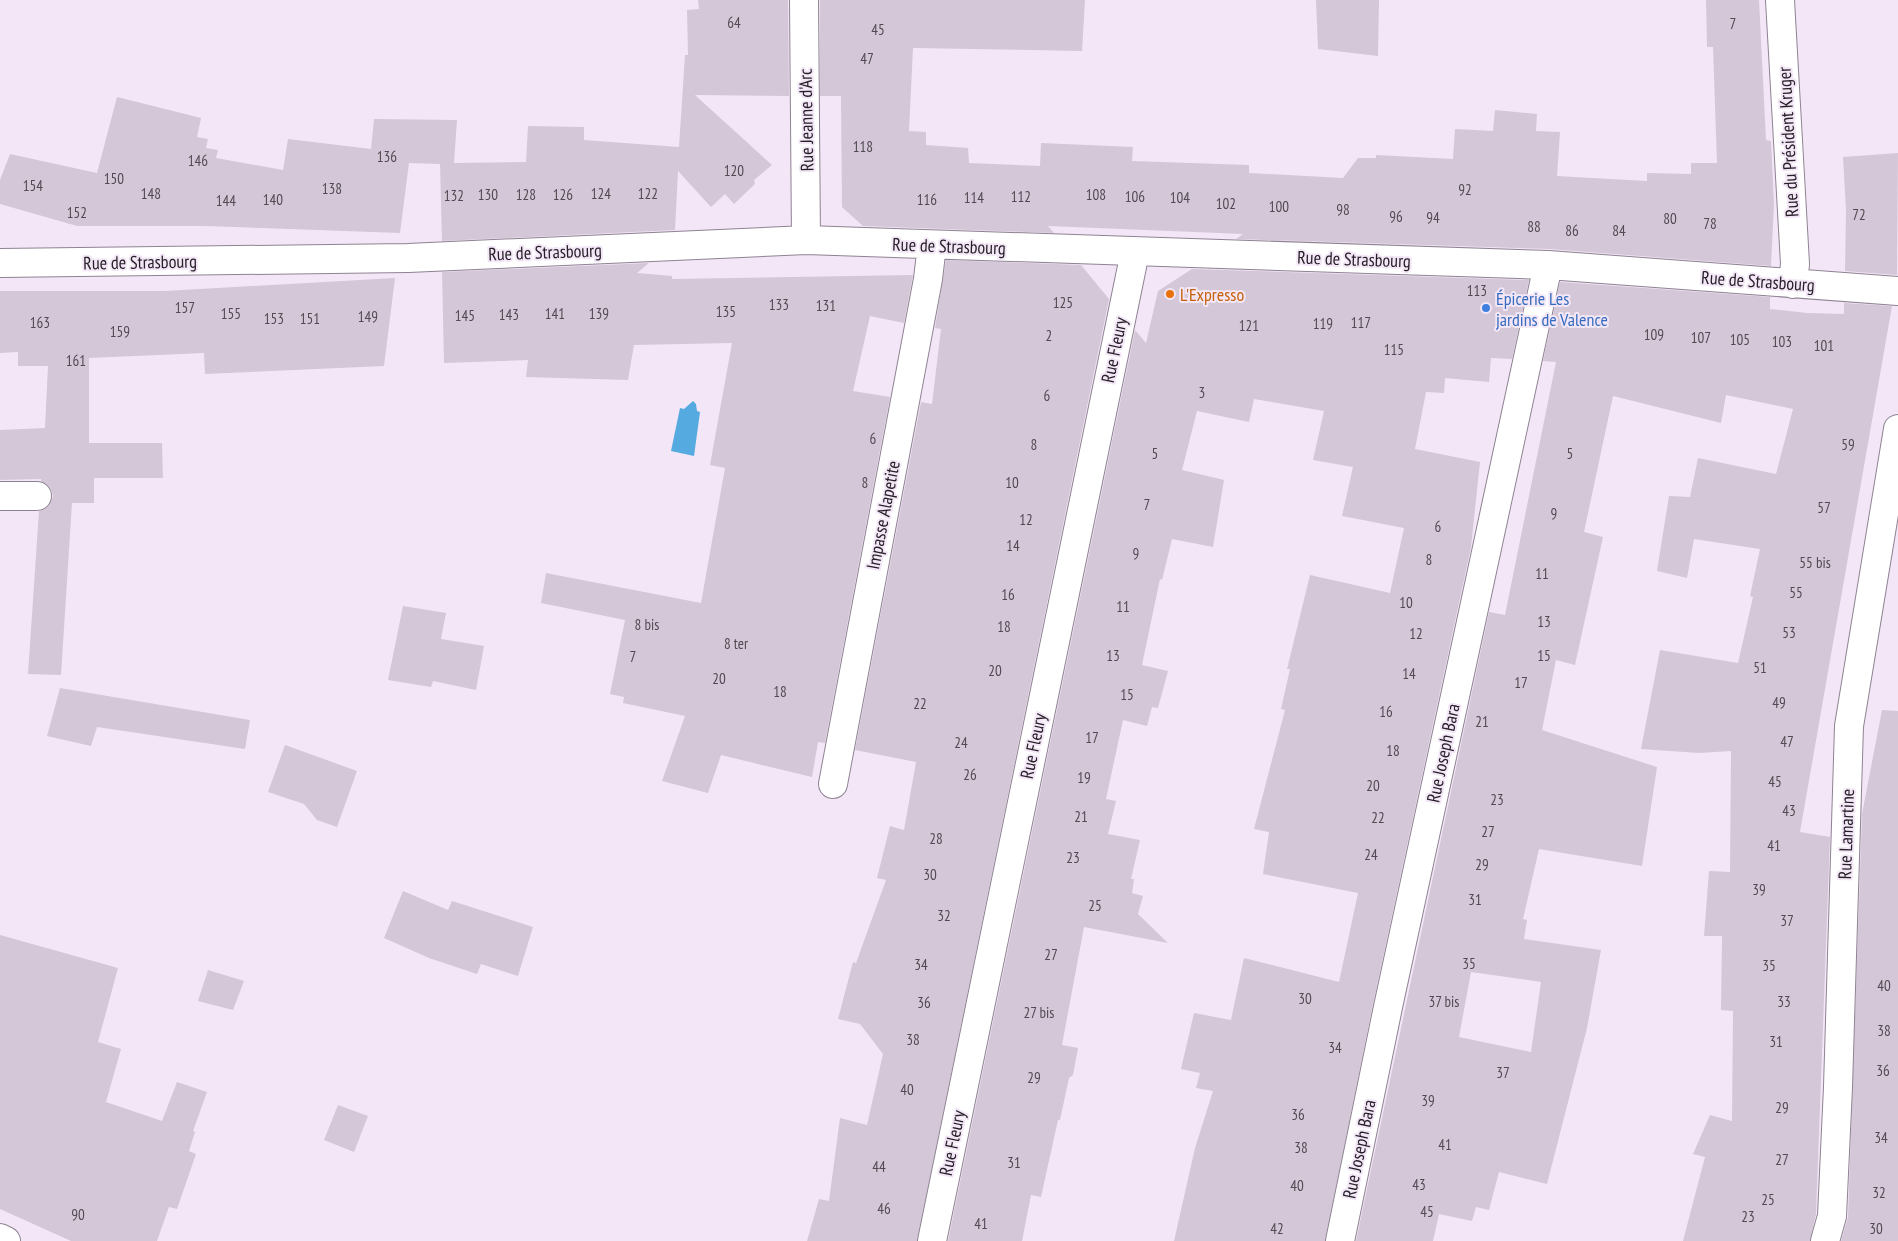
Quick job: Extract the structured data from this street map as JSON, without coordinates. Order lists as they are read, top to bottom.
{
  "streets": {
    "street": [
      "Rue Jeanne d'Arc",
      "Rue du Président Kruger",
      "Rue de Strasbourg",
      "Rue Fleury",
      "Impasse Alapetite",
      "Rue Joseph Bara",
      "Rue Lamartine"
    ]
  },
  "crossings": [
    ["Rue Jeanne d'Arc", "Rue de Strasbourg"],
    ["Rue du Président Kruger", "Rue de Strasbourg"],
    ["Rue de Strasbourg", "Rue Fleury"],
    ["Rue de Strasbourg", "Impasse Alapetite"],
    ["Rue de Strasbourg", "Rue Joseph Bara"]
  ],
  "places": ["L'Expresso", "Épicerie Les jardins de Valence"],
  "house_numbers": [
    "64",
    "7",
    "45",
    "47",
    "118",
    "136",
    "146",
    "120",
    "150",
    "154",
    "138",
    "92",
    "148",
    "124",
    "122",
    "130",
    "128",
    "126",
    "108",
    "132",
    "112",
    "106",
    "114",
    "104",
    "140",
    "116",
    "144",
    "102",
    "100",
    "98",
    "152",
    "72",
    "96",
    "94",
    "80",
    "78",
    "88",
    "86",
    "84",
    "113",
    "125",
    "133",
    "131",
    "157",
    "135",
    "155",
    "141",
    "139",
    "143",
    "145",
    "149",
    "153",
    "151",
    "163",
    "117",
    "119",
    "121",
    "159",
    "109",
    "2",
    "107",
    "105",
    "103",
    "101",
    "115",
    "161",
    "3",
    "6",
    "6",
    "8",
    "59",
    "5",
    "5",
    "8",
    "10",
    "7",
    "57",
    "9",
    "12",
    "6",
    "14",
    "9",
    "8",
    "55 bis",
    "11",
    "55",
    "16",
    "10",
    "11",
    "13",
    "8 bis",
    "18",
    "53",
    "12",
    "8 ter",
    "13",
    "15",
    "7",
    "51",
    "20",
    "14",
    "20",
    "17",
    "18",
    "15",
    "49",
    "22",
    "16",
    "21",
    "17",
    "47",
    "24",
    "18",
    "26",
    "19",
    "45",
    "20",
    "23",
    "43",
    "21",
    "22",
    "27",
    "28",
    "41",
    "24",
    "23",
    "29",
    "30",
    "39",
    "31",
    "25",
    "32",
    "37",
    "27",
    "35",
    "34",
    "35",
    "40",
    "30",
    "37 bis",
    "33",
    "36",
    "27 bis",
    "38",
    "38",
    "31",
    "34",
    "36",
    "37",
    "29",
    "40",
    "39",
    "29",
    "36",
    "34",
    "41",
    "38",
    "27",
    "31",
    "44",
    "43",
    "40",
    "32",
    "25",
    "46",
    "45",
    "90",
    "23",
    "41",
    "42",
    "30"
  ]
}
